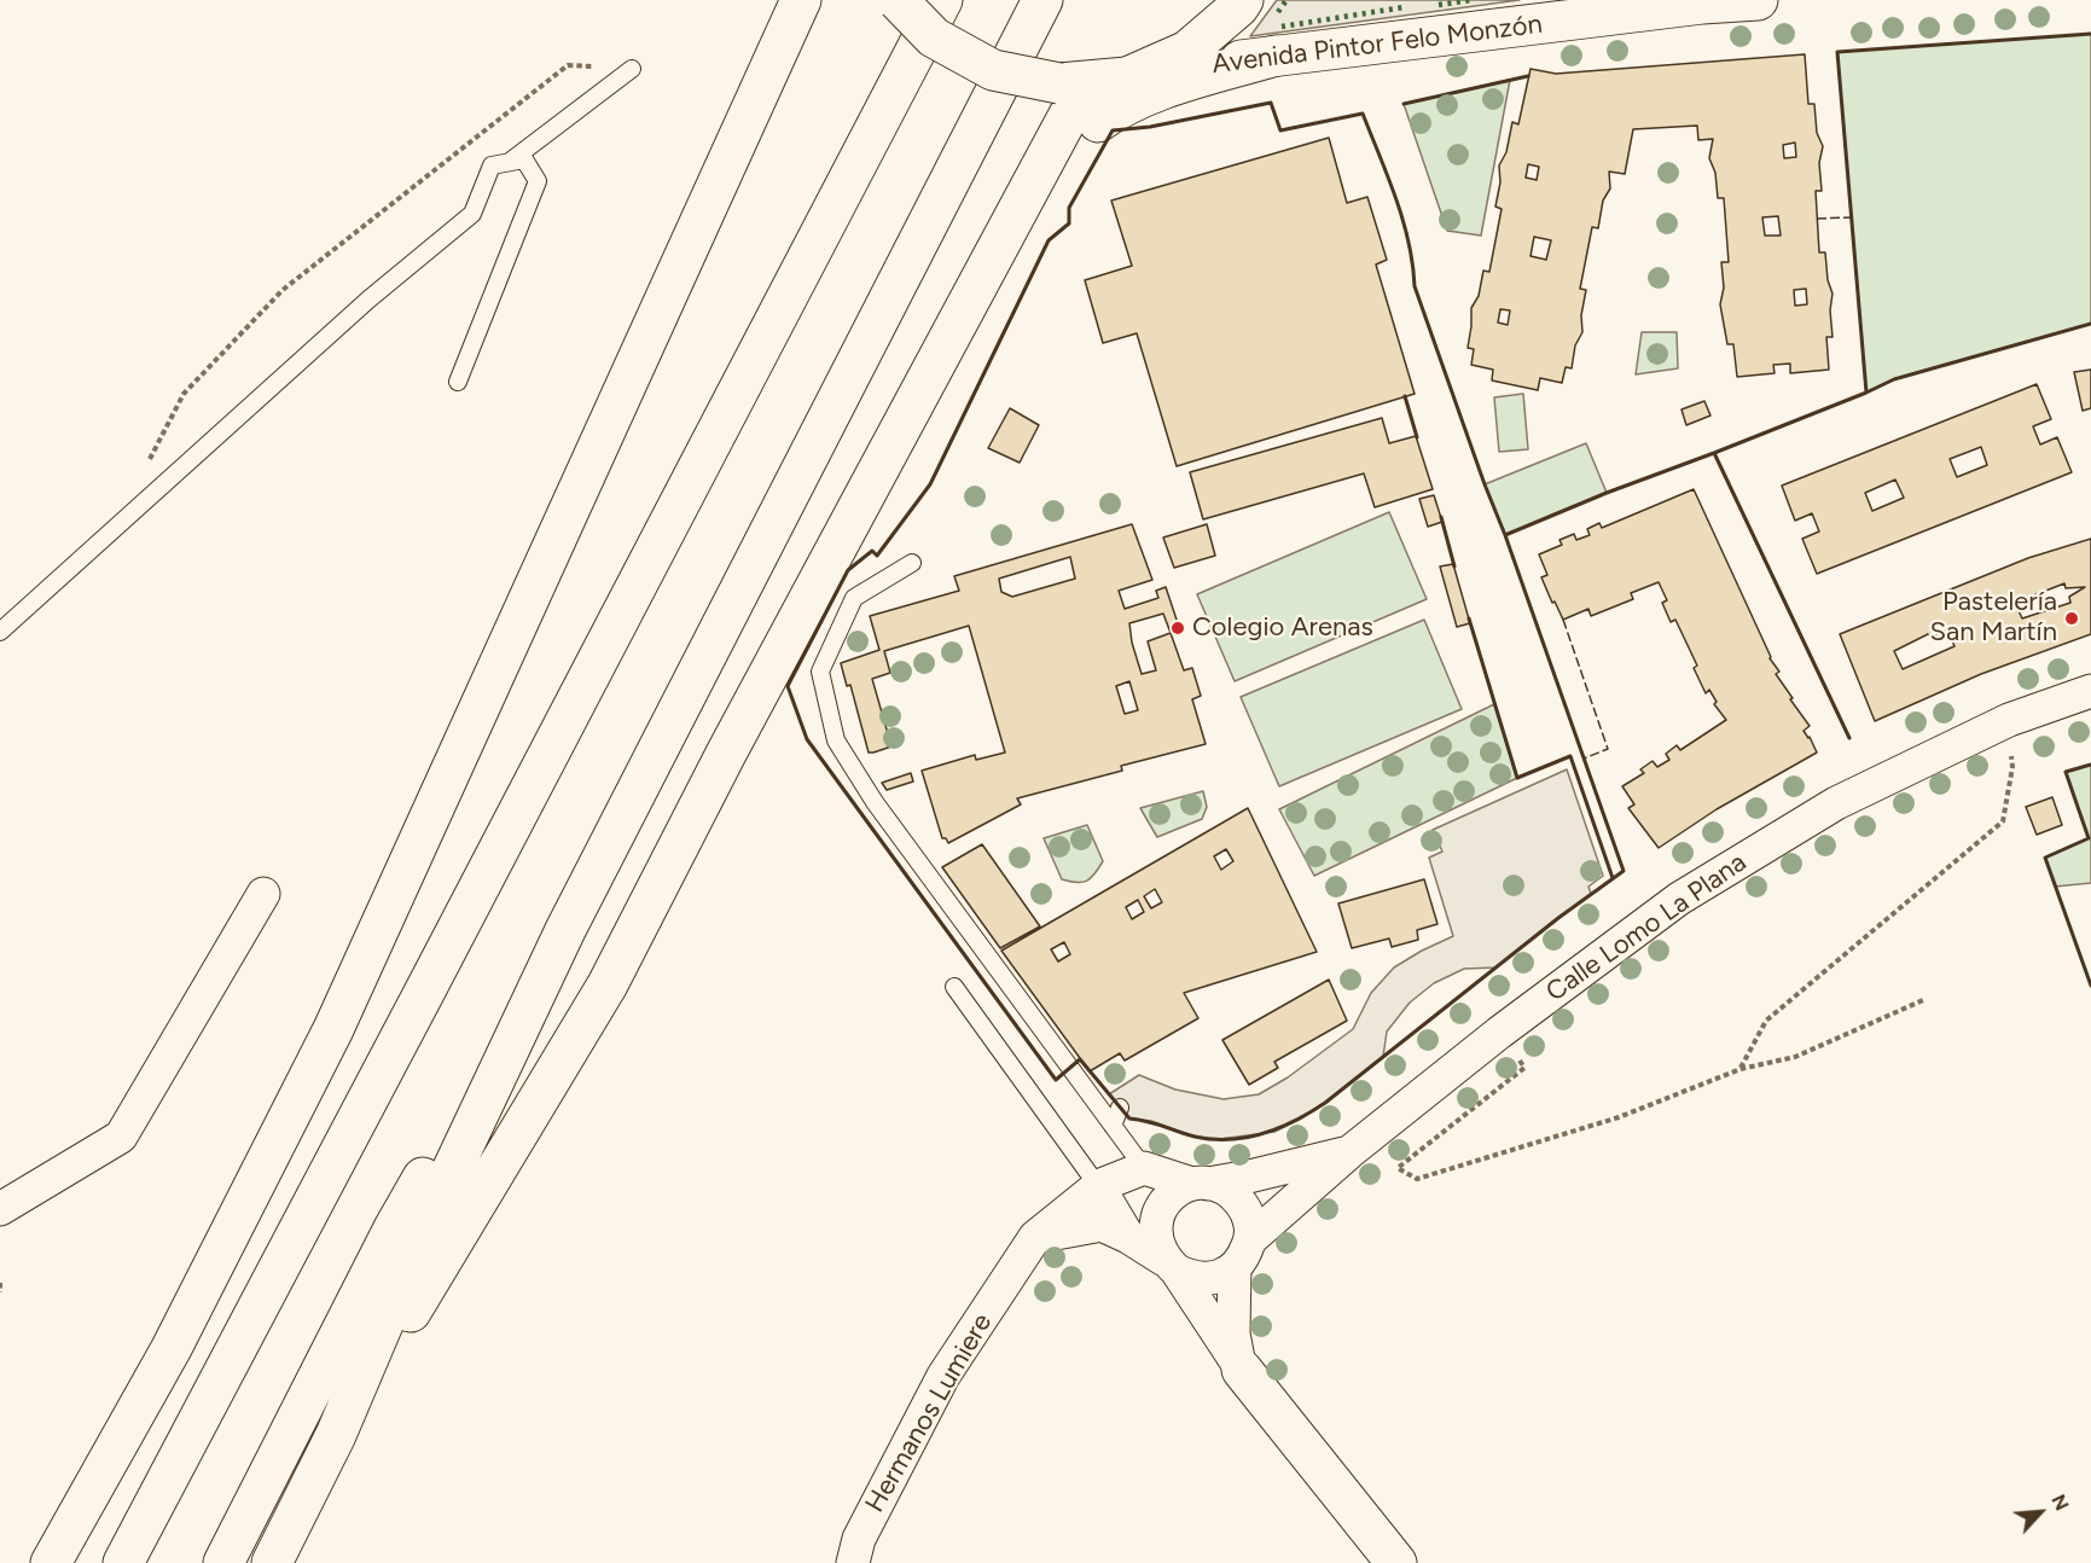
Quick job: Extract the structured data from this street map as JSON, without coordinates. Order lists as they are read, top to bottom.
{
  "streets": {
    "main road": ["Avenida Pintor Felo Monzón"],
    "street": ["Calle Lomo La Plana", "Hermanos Lumiere"]
  },
  "places": ["Pastelería San Martín", "Colegio Arenas"],
  "north": "top right"
}
